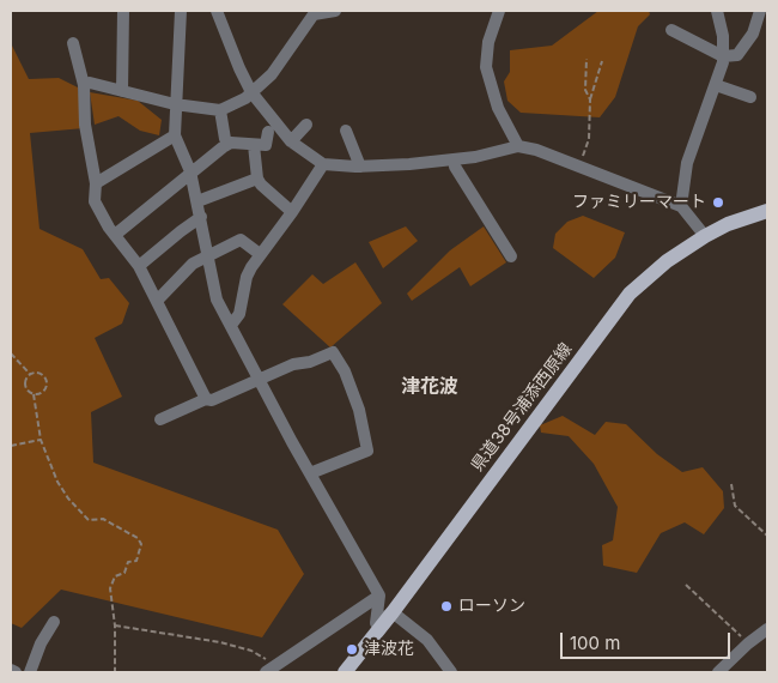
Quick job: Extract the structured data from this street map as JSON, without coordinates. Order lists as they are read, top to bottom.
{
  "streets": {
    "main road": ["県道38号浦添西原線"]
  },
  "districts": ["津花波"],
  "places": ["ファミリーマート", "ローソン", "津波花"],
  "scale_bar": "100 m"
}
